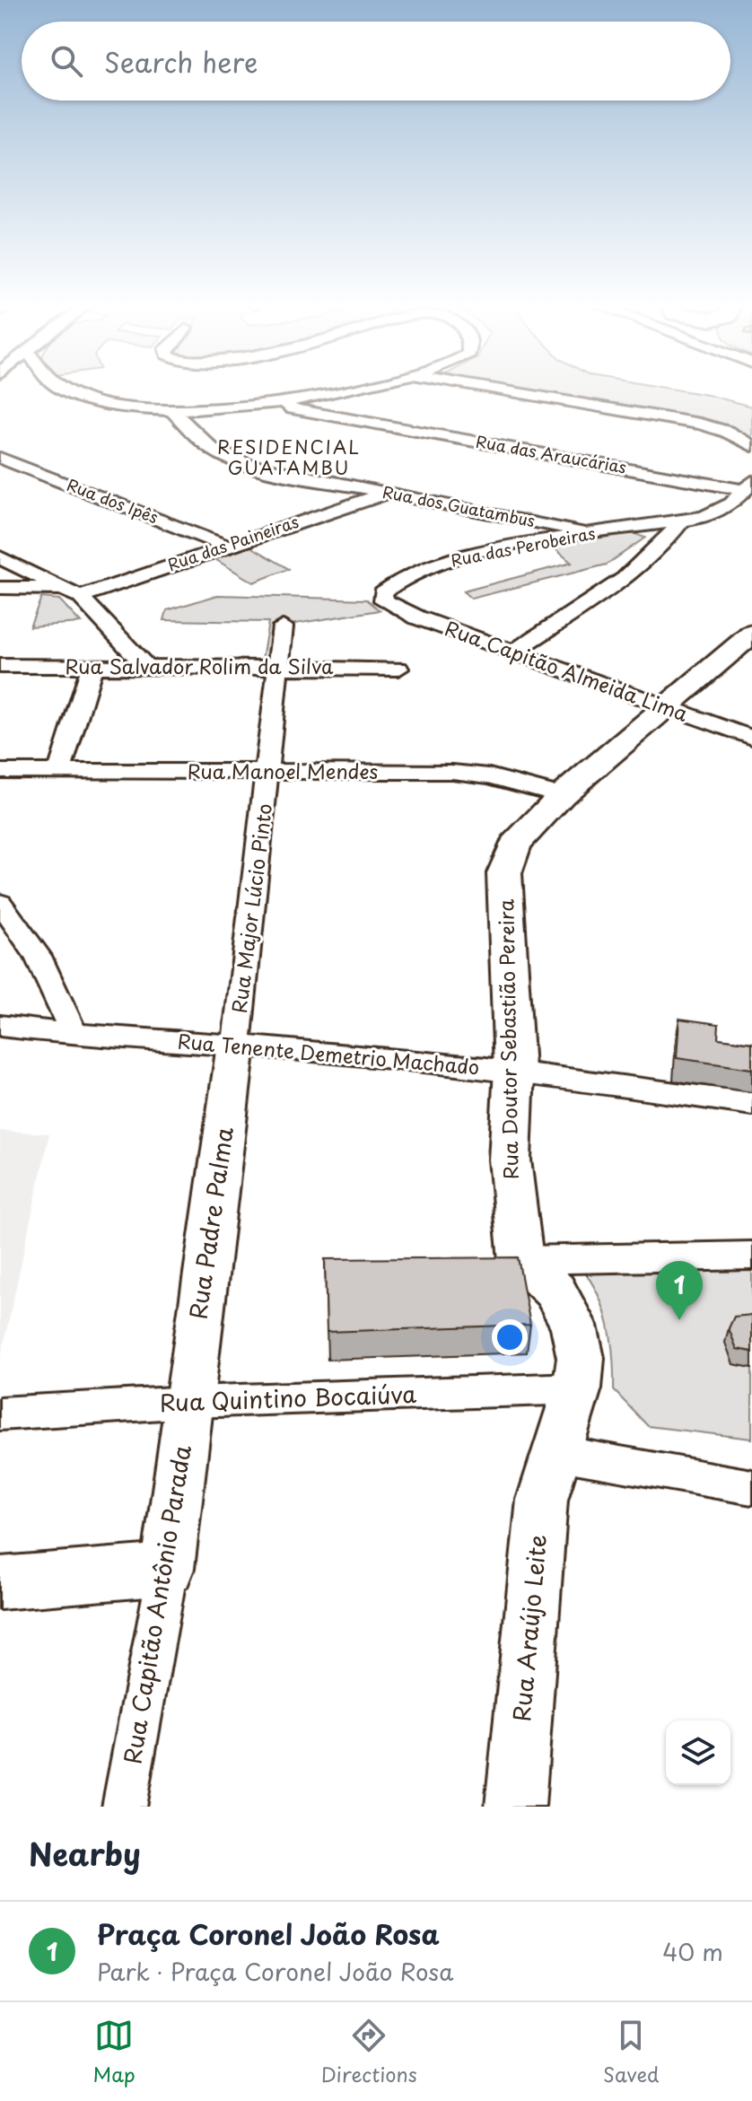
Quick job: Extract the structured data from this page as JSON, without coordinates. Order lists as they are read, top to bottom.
{
  "streets": {
    "street": [
      "Rua das Araucárias",
      "Rua dos Ipês",
      "Rua dos Guatambus",
      "Rua das Paineiras",
      "Rua das Perobeiras",
      "Rua Salvador Rolim da Silva",
      "Rua Capitão Almeida Lima",
      "Rua Manoel Mendes",
      "Rua Major Lúcio Pinto",
      "Rua Doutor Sebastião Pereira",
      "Rua Tenente Demetrio Machado",
      "Rua Padre Palma",
      "Rua Quintino Bocaiúva",
      "Rua Capitão Antônio Parada",
      "Rua Araújo Leite"
    ]
  },
  "crossings": [
    ["Rua das Araucárias", "Rua das Perobeiras"],
    ["Rua dos Ipês", "Rua das Paineiras"],
    ["Rua dos Guatambus", "Rua das Paineiras"],
    ["Rua dos Guatambus", "Rua das Perobeiras"],
    ["Rua das Perobeiras", "Rua Capitão Almeida Lima"],
    ["Rua Salvador Rolim da Silva", "Rua Major Lúcio Pinto"],
    ["Rua Capitão Almeida Lima", "Rua Doutor Sebastião Pereira"],
    ["Rua Manoel Mendes", "Rua Major Lúcio Pinto"],
    ["Rua Manoel Mendes", "Rua Doutor Sebastião Pereira"],
    ["Rua Major Lúcio Pinto", "Rua Tenente Demetrio Machado"],
    ["Rua Major Lúcio Pinto", "Rua Padre Palma"],
    ["Rua Doutor Sebastião Pereira", "Rua Tenente Demetrio Machado"],
    ["Rua Doutor Sebastião Pereira", "Rua Araújo Leite"],
    ["Rua Tenente Demetrio Machado", "Rua Padre Palma"],
    ["Rua Padre Palma", "Rua Quintino Bocaiúva"],
    ["Rua Padre Palma", "Rua Capitão Antônio Parada"],
    ["Rua Quintino Bocaiúva", "Rua Capitão Antônio Parada"],
    ["Rua Quintino Bocaiúva", "Rua Araújo Leite"]
  ],
  "districts": ["RESIDENCIAL GUATAMBU"],
  "page": {
    "search": "Search here",
    "pins": "1",
    "heading": "Nearby",
    "list": [
      {
        "mark": "1",
        "name": "Praça Coronel João Rosa",
        "note": "Park · Praça Coronel João Rosa",
        "value": "40 m"
      }
    ],
    "nav": ["Map", "Directions", "Saved"]
  }
}
